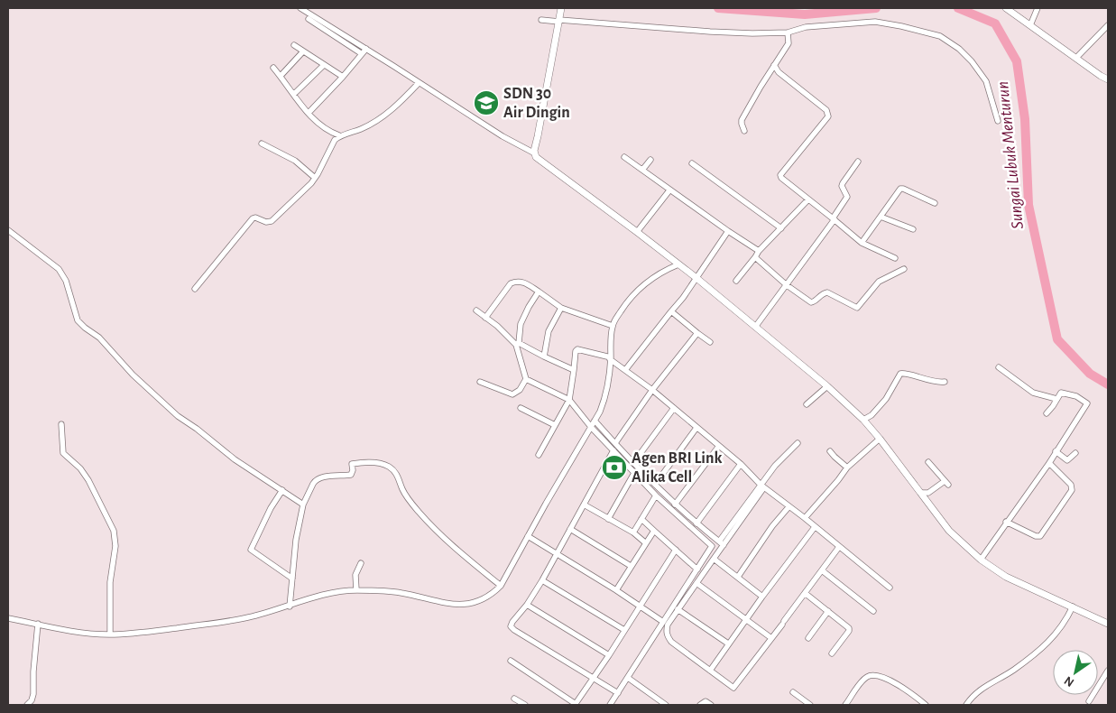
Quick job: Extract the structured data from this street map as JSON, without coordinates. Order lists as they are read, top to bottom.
{
  "water": ["Sungai Lubuk Menturun"],
  "places": {
    "school or university": ["SDN 30 Air Dingin"],
    "bank": ["Agen BRI Link Alika Cell"]
  },
  "north": "bottom left"
}
